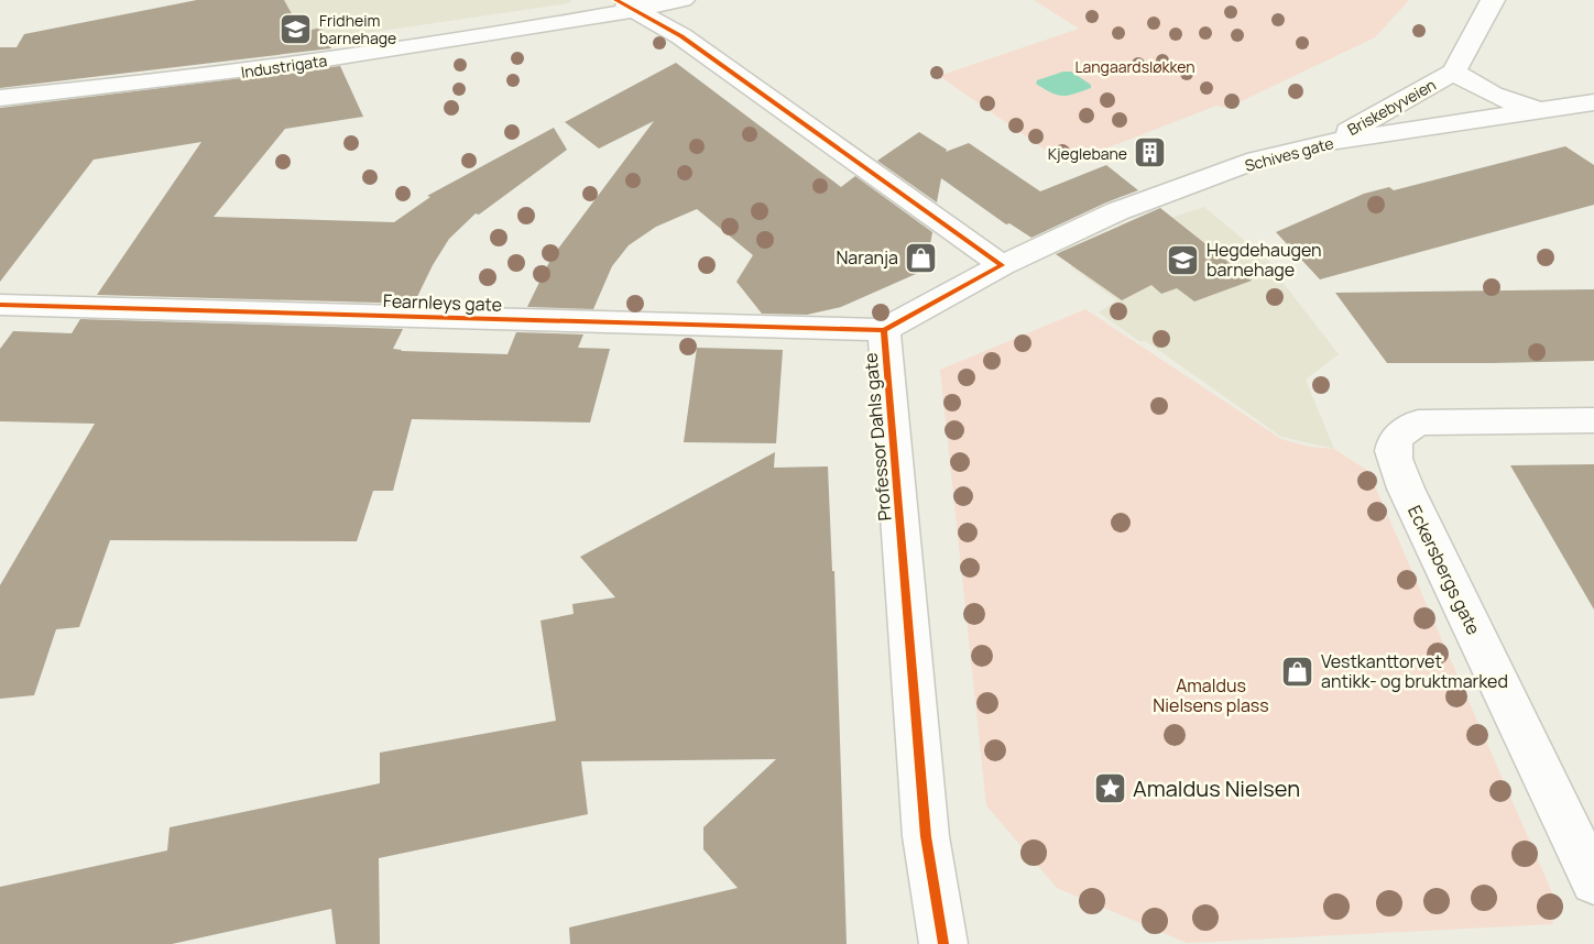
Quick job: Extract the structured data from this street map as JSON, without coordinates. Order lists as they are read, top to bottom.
{
  "streets": {
    "street": [
      "Industrigata",
      "Briskebyveien",
      "Schives gate",
      "Fearnleys gate",
      "Professor Dahls gate",
      "Eckersbergs gate"
    ]
  },
  "crossings": [
    ["Briskebyveien", "Schives gate"],
    ["Schives gate", "Professor Dahls gate"],
    ["Fearnleys gate", "Professor Dahls gate"]
  ],
  "parks": ["Langaardsløkken", "Amaldus Nielsens plass"],
  "places": {
    "school or university": ["Fridheim barnehage", "Hegdehaugen barnehage"],
    "building": ["Kjeglebane"],
    "shop": ["Naranja", "Vestkanttorvet antikk- og bruktmarked"],
    "place": ["Amaldus Nielsen"]
  }
}
